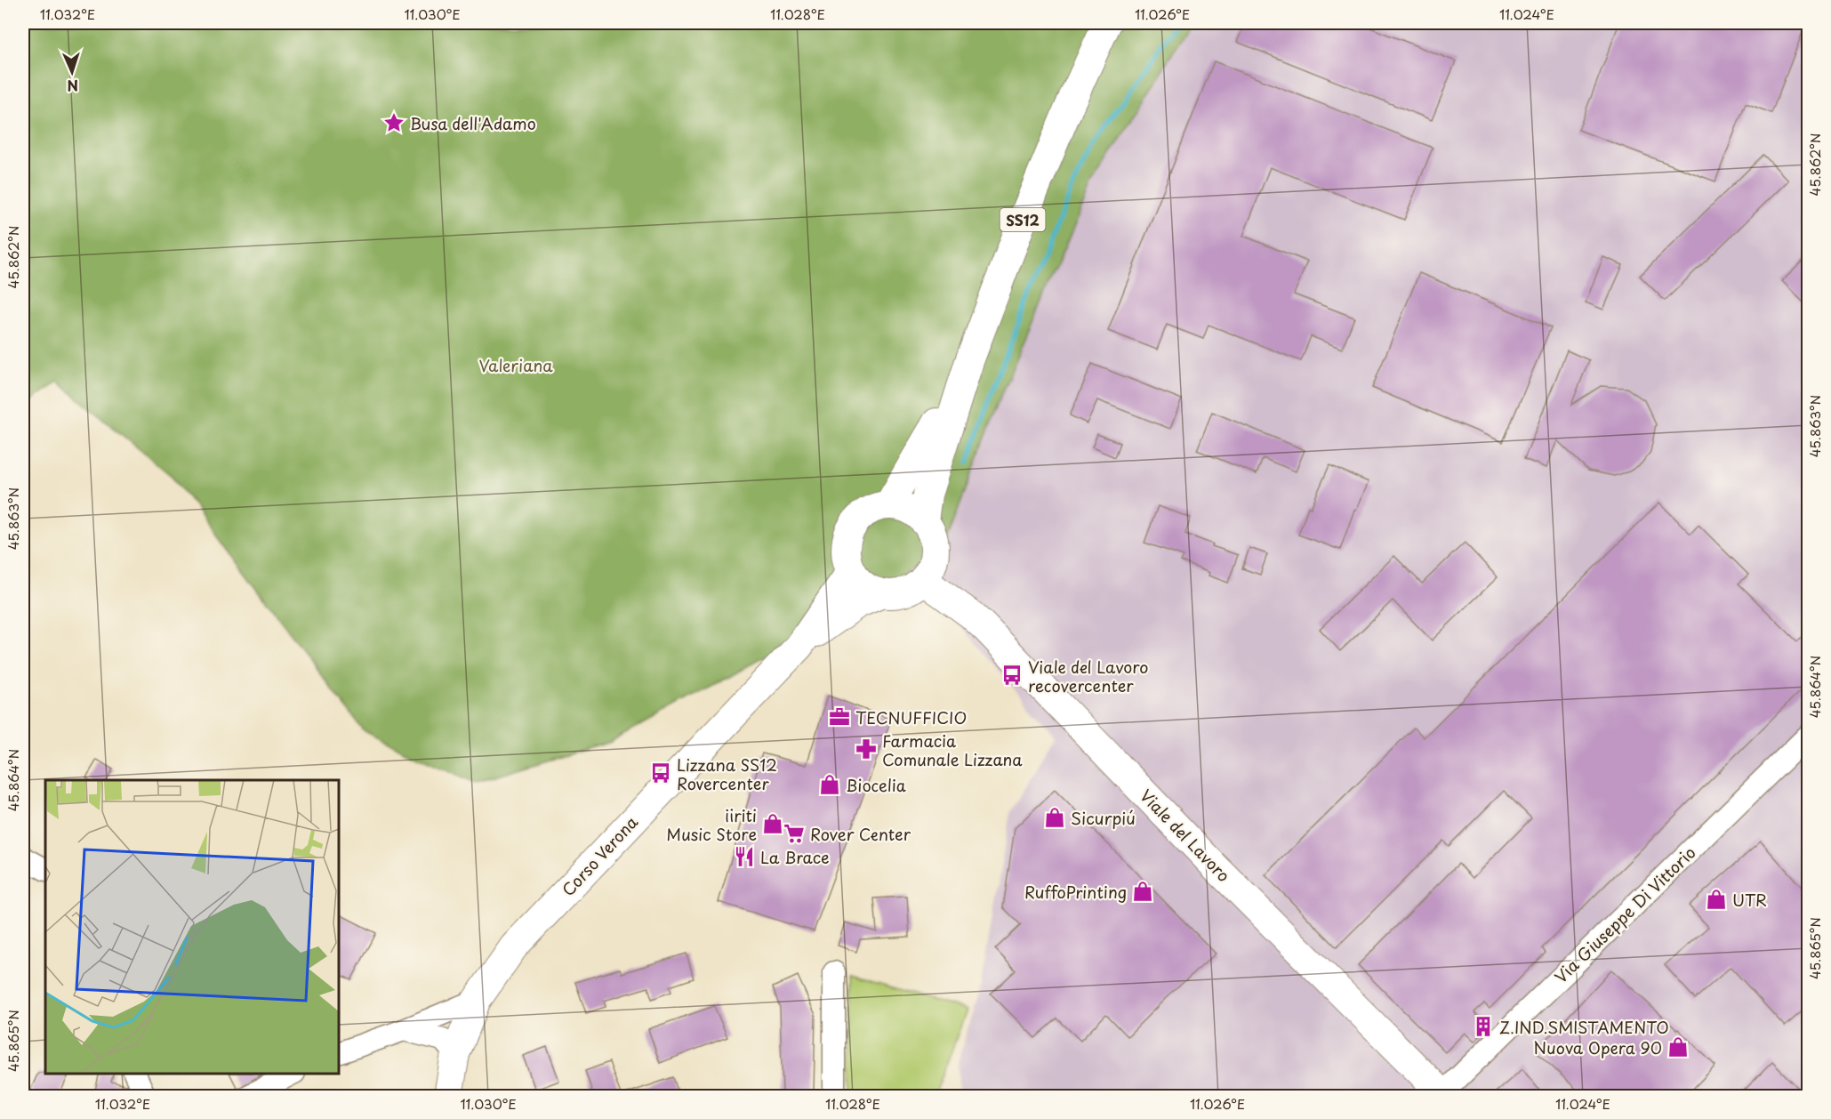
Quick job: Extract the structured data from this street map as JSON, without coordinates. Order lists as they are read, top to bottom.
{
  "streets": {
    "main road": ["SS12", "Viale del Lavoro", "Corso Verona"],
    "street": ["Via Giuseppe Di Vittorio"]
  },
  "crossings": [
    ["SS12", "Viale del Lavoro"],
    ["Viale del Lavoro", "Via Giuseppe Di Vittorio"]
  ],
  "parks": ["Valeriana"],
  "places": {
    "place": ["Busa dell'Adamo"],
    "bus stop": ["Viale del Lavoro recovercenter", "Lizzana SS12 Rovercenter"],
    "office": ["TECNUFFICIO"],
    "pharmacy": ["Farmacia Comunale Lizzana"],
    "shop": [
      "Biocelia",
      "Sicurpiú",
      "iiriti Music Store",
      "RuffoPrinting",
      "UTR",
      "Nuova Opera 90"
    ],
    "supermarket": ["Rover Center"],
    "restaurant": ["La Brace"],
    "building": ["Z.IND.SMISTAMENTO"]
  },
  "north": "bottom",
  "coordinates": [
    "11.032°E",
    "11.030°E",
    "11.028°E",
    "11.026°E",
    "11.024°E",
    "45.862°N",
    "45.863°N",
    "45.864°N",
    "45.865°N"
  ]
}
